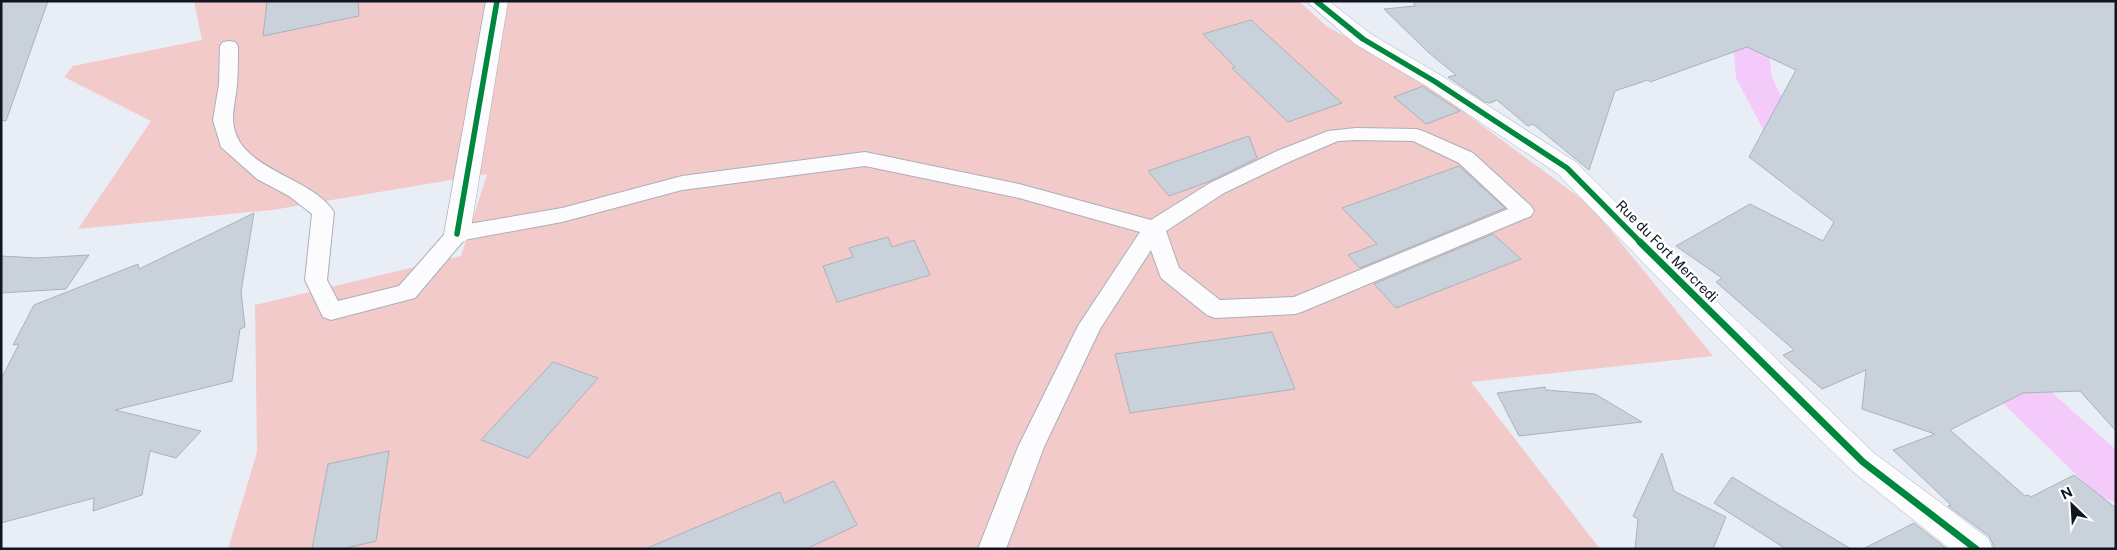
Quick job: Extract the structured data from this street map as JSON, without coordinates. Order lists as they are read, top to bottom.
{
  "streets": {
    "street": ["Rue du Fort Mercredi"]
  },
  "north": "top left"
}
